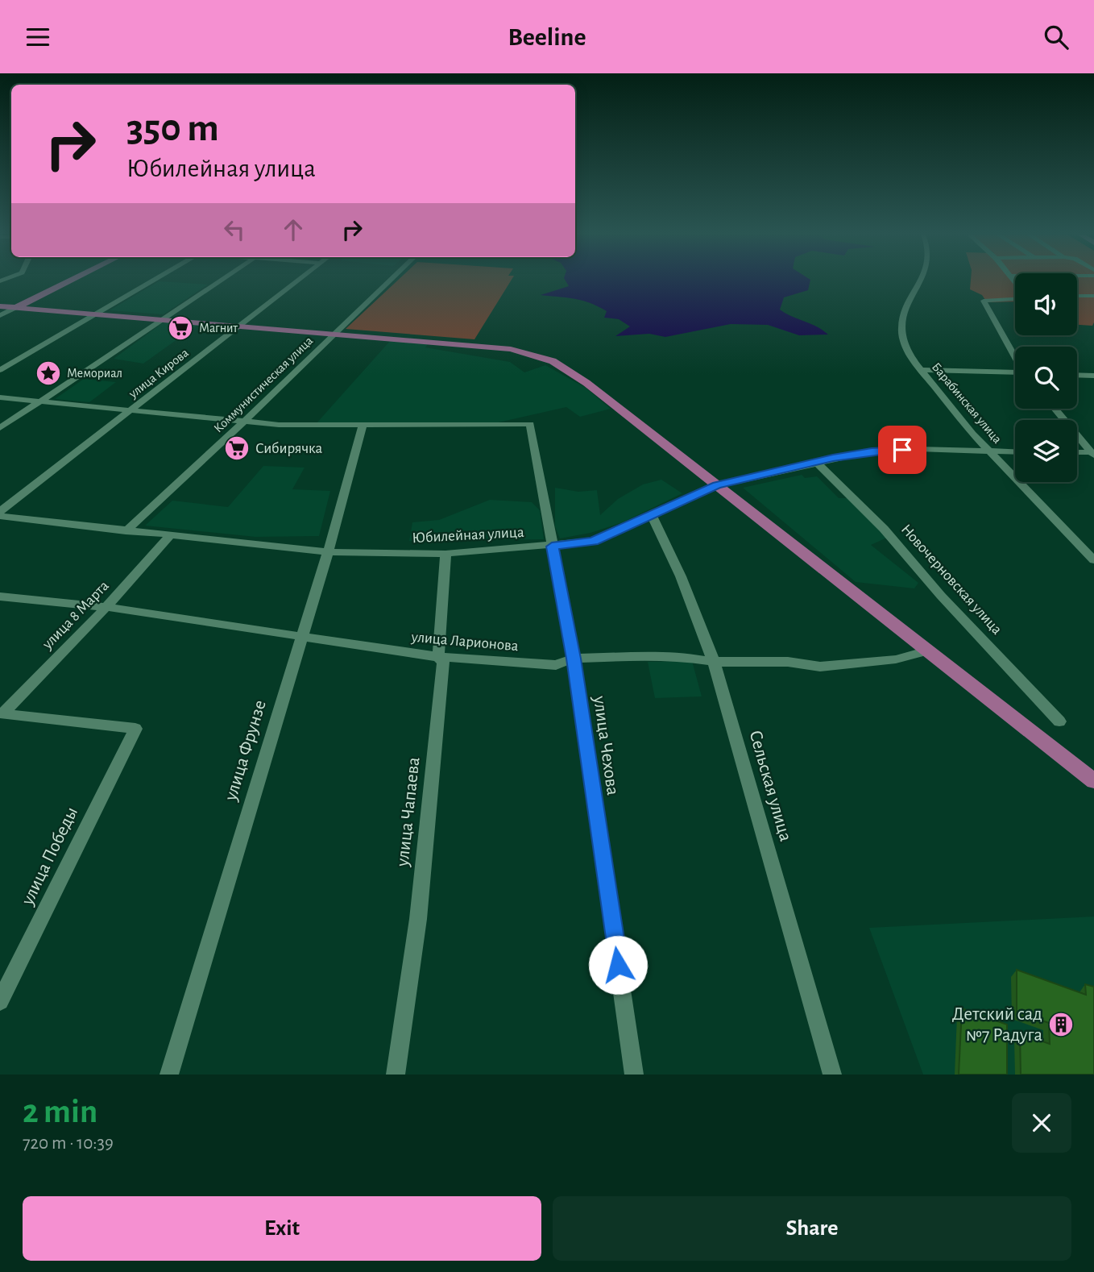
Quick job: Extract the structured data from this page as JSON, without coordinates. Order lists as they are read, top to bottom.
{
  "streets": {
    "street": [
      "улица Кирова",
      "Коммунистическая улица",
      "Барабинская улица",
      "Юбилейная улица",
      "Новочерновская улица",
      "улица 8 Марта",
      "улица Ларионова",
      "улица Чехова",
      "улица Фрунзе",
      "Сельская улица",
      "улица Чапаева",
      "улица Победы"
    ]
  },
  "crossings": [
    ["Коммунистическая улица", "Юбилейная улица"],
    ["Барабинская улица", "Юбилейная улица"],
    ["Юбилейная улица", "Новочерновская улица"],
    ["Юбилейная улица", "улица 8 Марта"],
    ["Юбилейная улица", "улица Чехова"],
    ["Юбилейная улица", "улица Фрунзе"],
    ["Юбилейная улица", "Сельская улица"],
    ["Юбилейная улица", "улица Чапаева"],
    ["улица 8 Марта", "улица Ларионова"],
    ["улица 8 Марта", "улица Победы"],
    ["улица Ларионова", "улица Чехова"],
    ["улица Ларионова", "улица Фрунзе"],
    ["улица Ларионова", "Сельская улица"],
    ["улица Ларионова", "улица Чапаева"],
    ["улица Чехова", "улица Фрунзе"]
  ],
  "places": {
    "supermarket": ["Магнит", "Сибирячка"],
    "place": ["Мемориал"],
    "building": ["Детский сад №7 Радуга"]
  },
  "page": {
    "header": "Beeline",
    "turn": ["350 m", "Юбилейная улица"],
    "heading": ["2 min", "720 m · 10:39"],
    "buttons": ["Exit", "Share"]
  }
}
